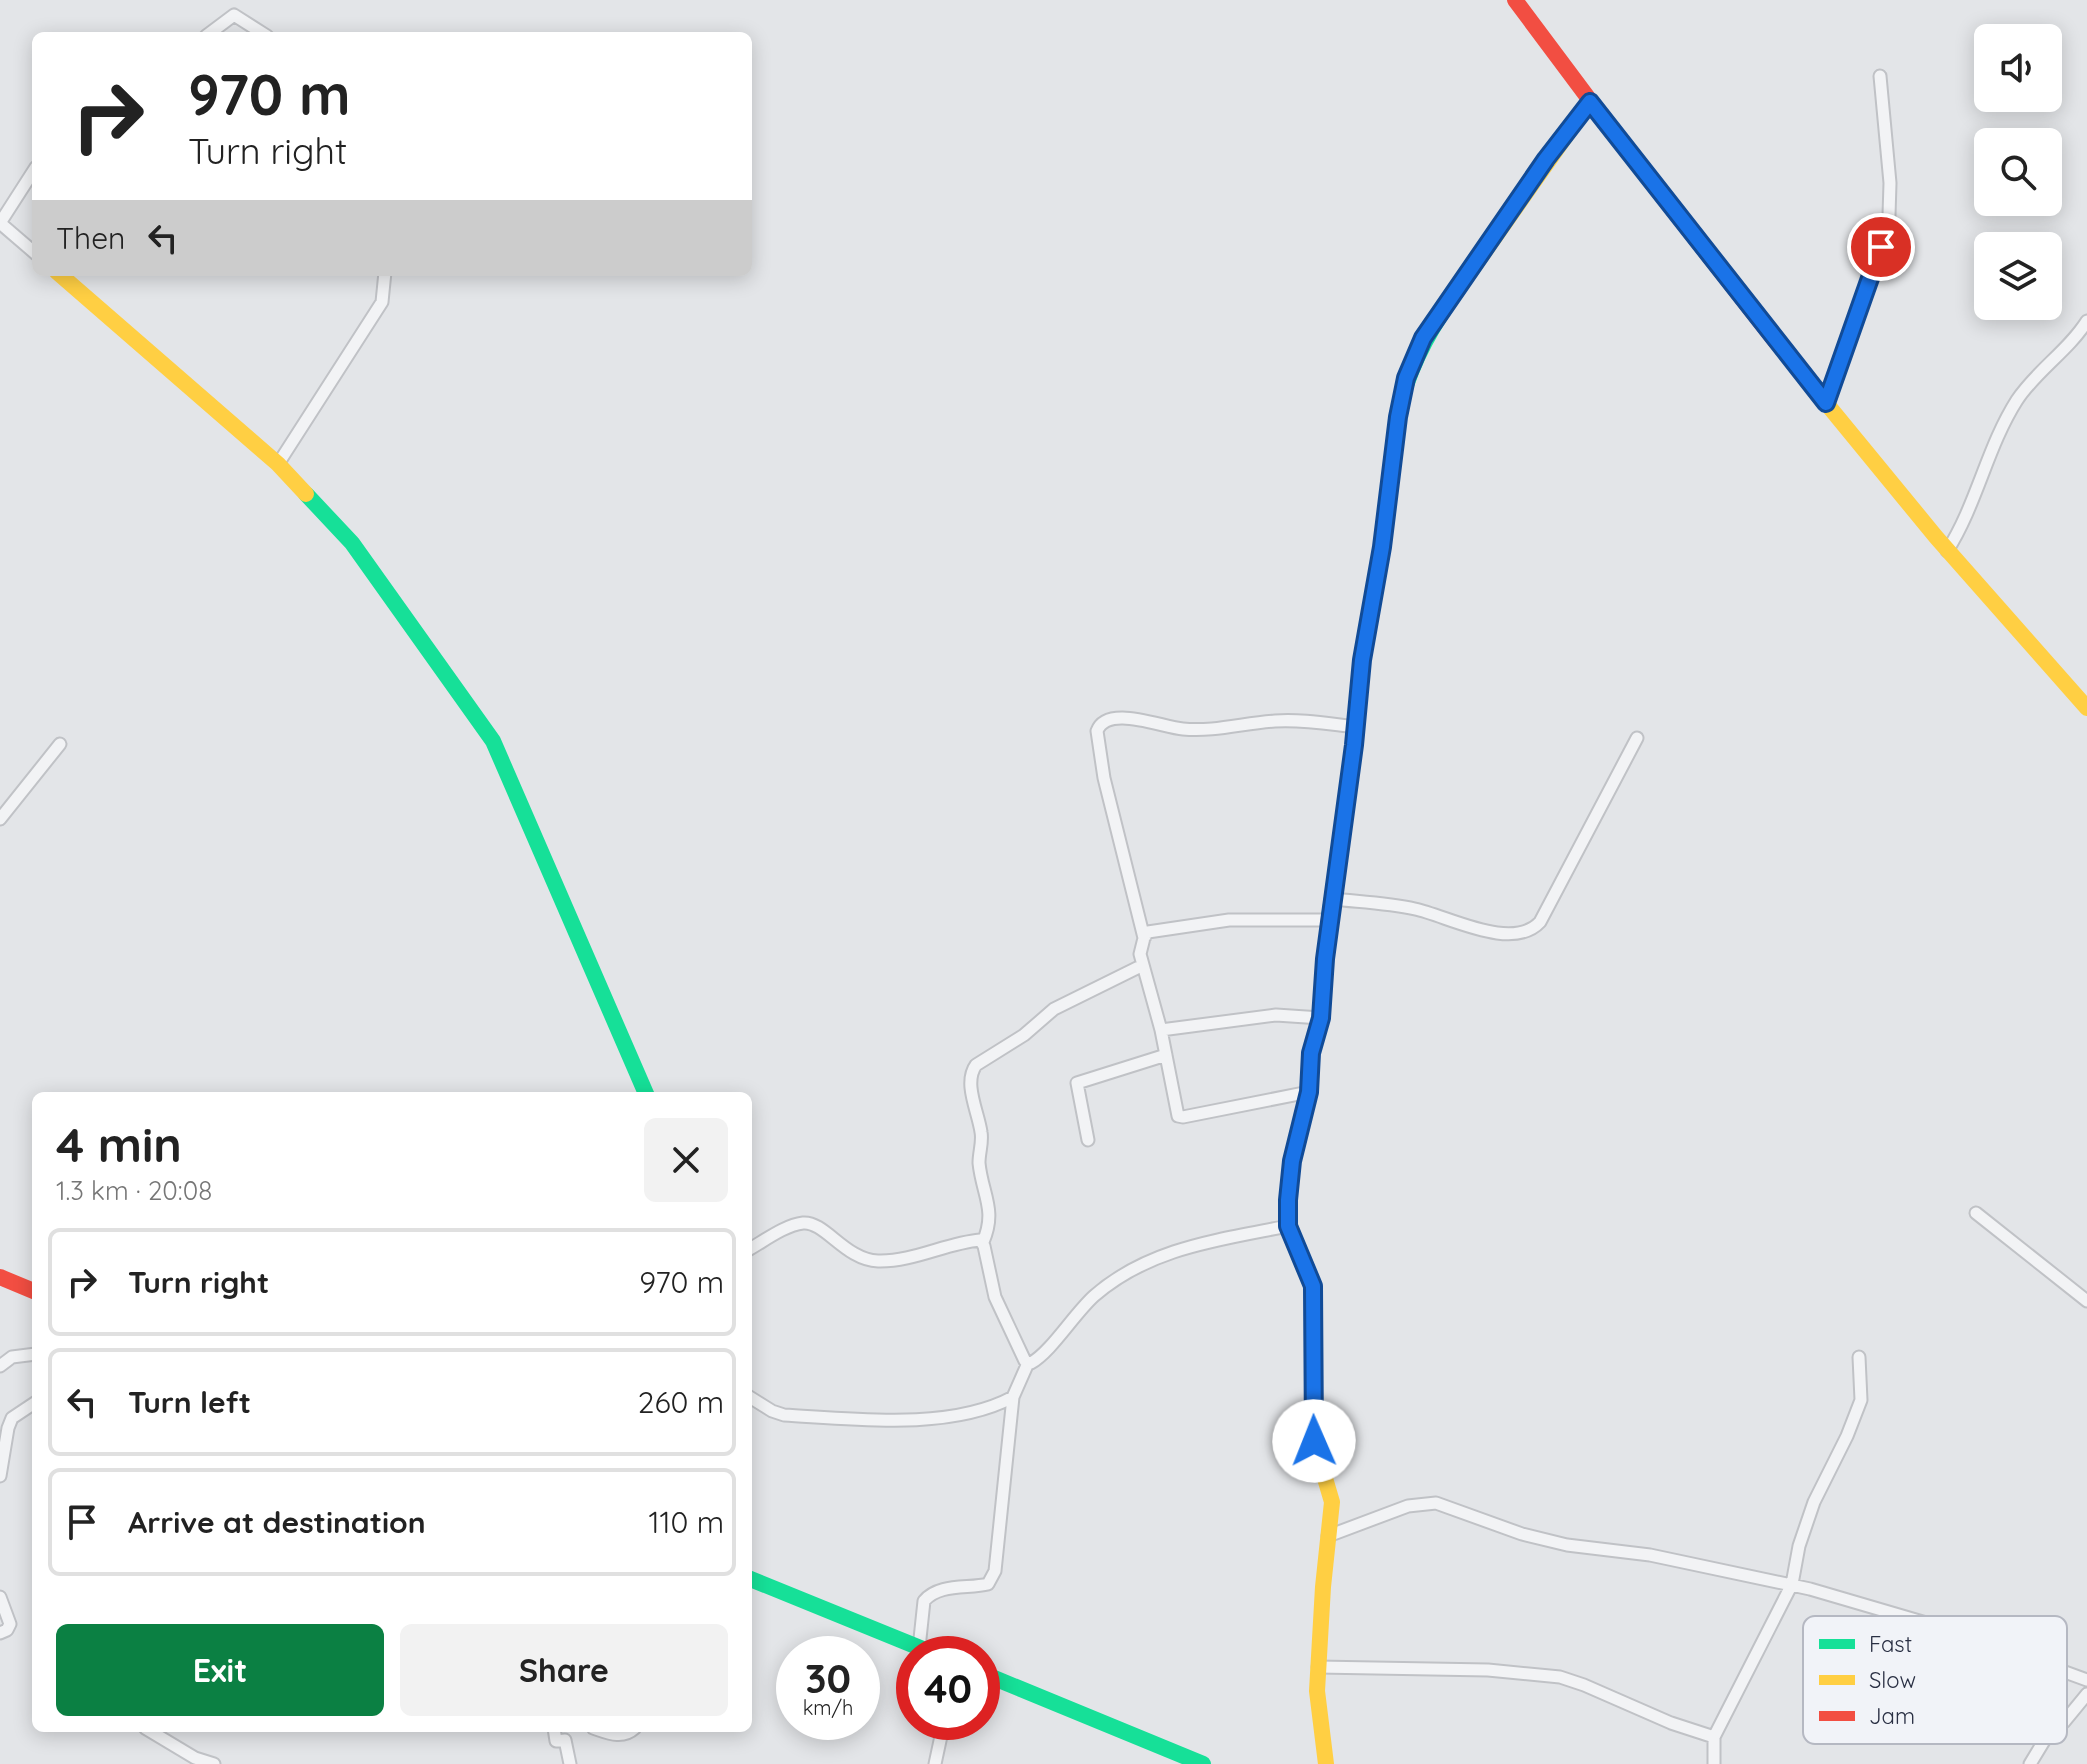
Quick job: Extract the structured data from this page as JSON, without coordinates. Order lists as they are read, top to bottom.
{
  "legend": ["Fast", "Slow", "Jam"],
  "page": {
    "turn": ["970 m", "Turn right"],
    "then": "Then",
    "heading": ["4 min", "1.3 km · 20:08"],
    "list": [
      {
        "name": "Turn right",
        "value": "970 m"
      },
      {
        "name": "Turn left",
        "value": "260 m"
      },
      {
        "name": "Arrive at destination",
        "value": "110 m"
      }
    ],
    "buttons": ["Exit", "Share"],
    "speed": "30 km/h",
    "limit": "40"
  }
}
